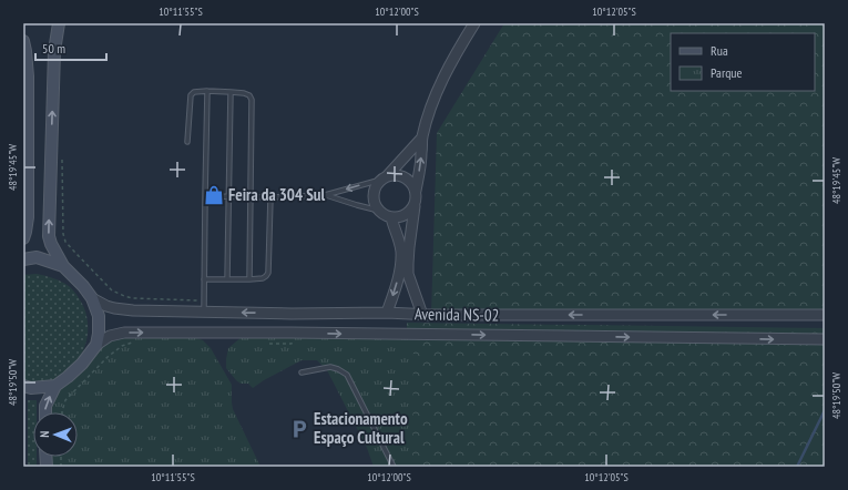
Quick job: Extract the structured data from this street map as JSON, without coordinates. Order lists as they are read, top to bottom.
{
  "streets": {
    "street": ["Avenida NS-02"]
  },
  "places": {
    "shop": ["Feira da 304 Sul"],
    "parking": ["Estacionamento Espaço Cultural"]
  },
  "legend": ["Rua", "Parque"],
  "scale_bar": "50 m",
  "north": "left",
  "coordinates": [
    "10°11'55\"S",
    "10°12'00\"S",
    "10°12'05\"S",
    "48°19'45\"W",
    "48°19'50\"W"
  ]
}
